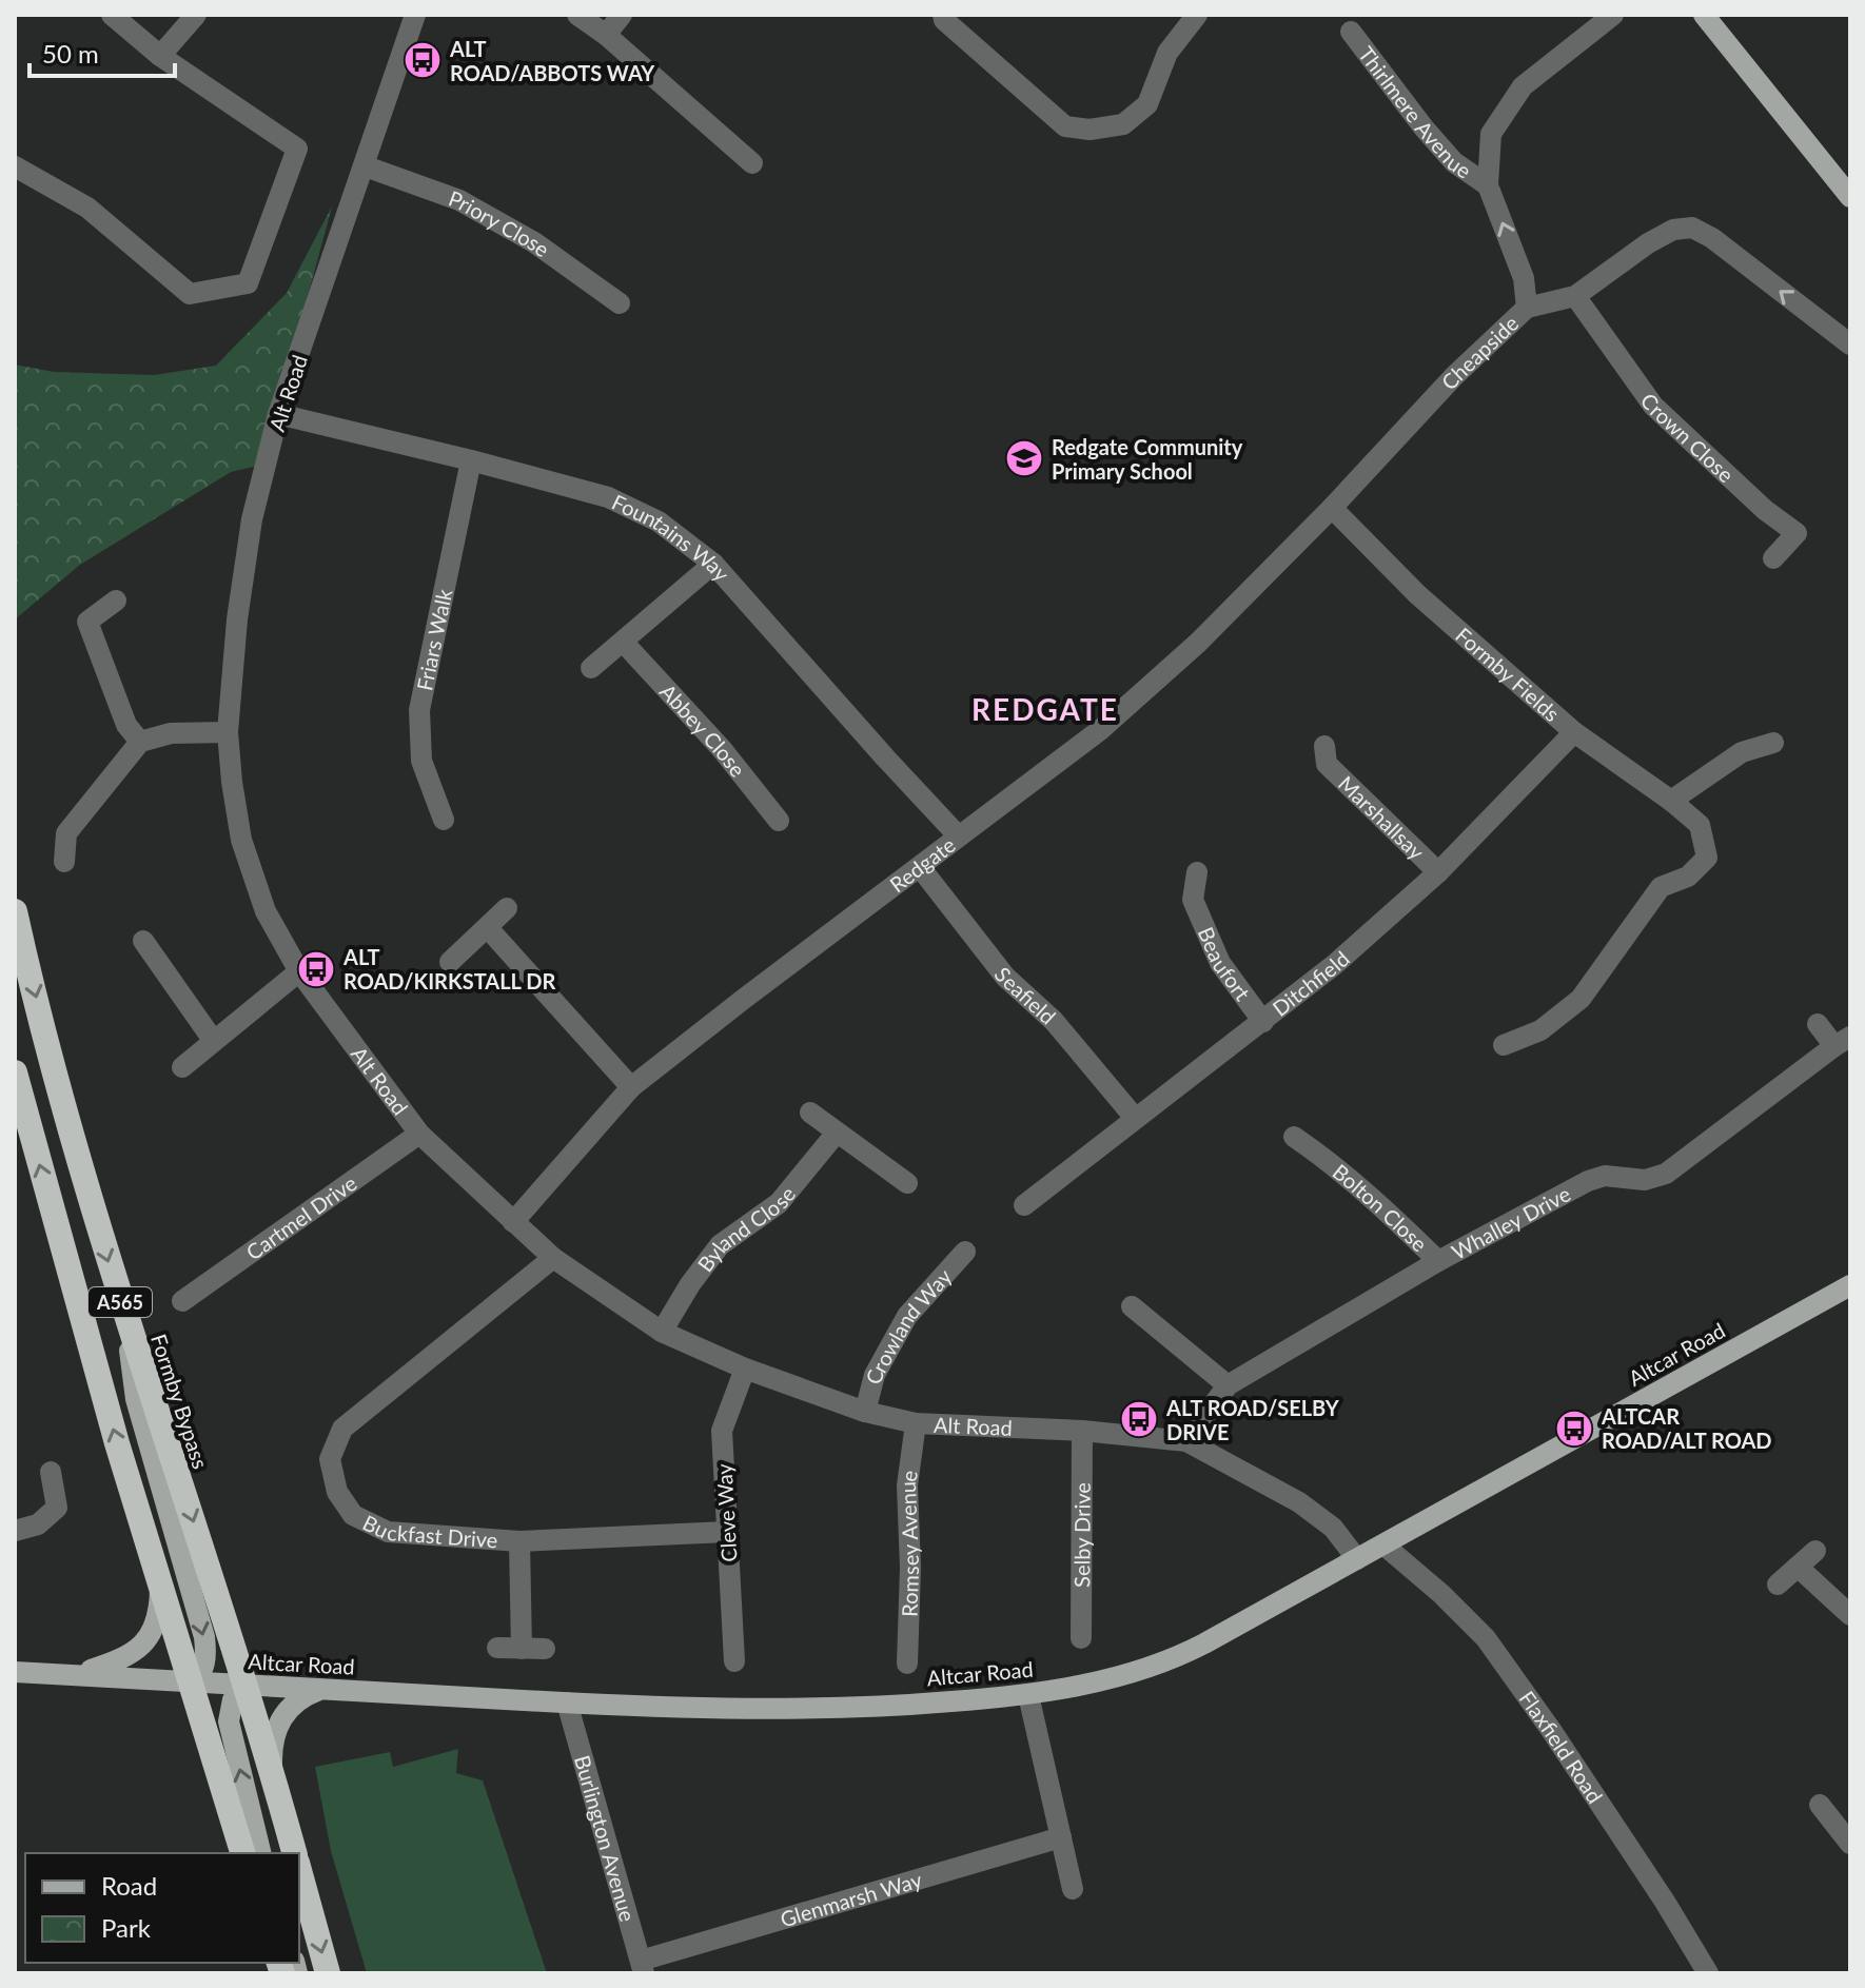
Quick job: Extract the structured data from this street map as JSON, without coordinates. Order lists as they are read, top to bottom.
{
  "streets": {
    "highway": ["A565", "Formby Bypass"],
    "main road": ["Altcar Road"],
    "street": [
      "Thirlmere Avenue",
      "Priory Close",
      "Cheapside",
      "Alt Road",
      "Crown Close",
      "Fountains Way",
      "Friars Walk",
      "Formby Fields",
      "Abbey Close",
      "Marshallsay",
      "Redgate",
      "Beaufort",
      "Ditchfield",
      "Seafield",
      "Bolton Close",
      "Cartmel Drive",
      "Whalley Drive",
      "Byland Close",
      "Crowland Way",
      "Cleve Way",
      "Buckfast Drive",
      "Selby Drive",
      "Romsey Avenue",
      "Flaxfield Road",
      "Burlington Avenue",
      "Glenmarsh Way"
    ]
  },
  "crossings": [
    ["Thirlmere Avenue", "Cheapside"],
    ["Priory Close", "Alt Road"],
    ["Cheapside", "Formby Fields"],
    ["Cheapside", "Redgate"],
    ["Alt Road", "Fountains Way"],
    ["Alt Road", "Redgate"],
    ["Alt Road", "Cartmel Drive"],
    ["Alt Road", "Whalley Drive"],
    ["Alt Road", "Byland Close"],
    ["Alt Road", "Crowland Way"],
    ["Alt Road", "Altcar Road"],
    ["Alt Road", "Cleve Way"],
    ["Alt Road", "Buckfast Drive"],
    ["Alt Road", "Selby Drive"],
    ["Alt Road", "Romsey Avenue"],
    ["Fountains Way", "Friars Walk"],
    ["Fountains Way", "Redgate"],
    ["Formby Fields", "Redgate"],
    ["Formby Fields", "Ditchfield"],
    ["Marshallsay", "Ditchfield"],
    ["Redgate", "Seafield"],
    ["Beaufort", "Ditchfield"],
    ["Ditchfield", "Seafield"],
    ["Bolton Close", "Whalley Drive"],
    ["A565", "Altcar Road"],
    ["Altcar Road", "Formby Bypass"],
    ["Altcar Road", "Flaxfield Road"],
    ["Altcar Road", "Burlington Avenue"],
    ["Cleve Way", "Buckfast Drive"],
    ["Burlington Avenue", "Glenmarsh Way"]
  ],
  "districts": ["REDGATE"],
  "places": {
    "bus stop": [
      "ALT ROAD/ABBOTS WAY",
      "ALT ROAD/KIRKSTALL DR",
      "ALT ROAD/SELBY DRIVE",
      "ALTCAR ROAD/ALT ROAD"
    ],
    "school or university": ["Redgate Community Primary School"]
  },
  "legend": ["Road", "Park"],
  "scale_bar": "50 m"
}
